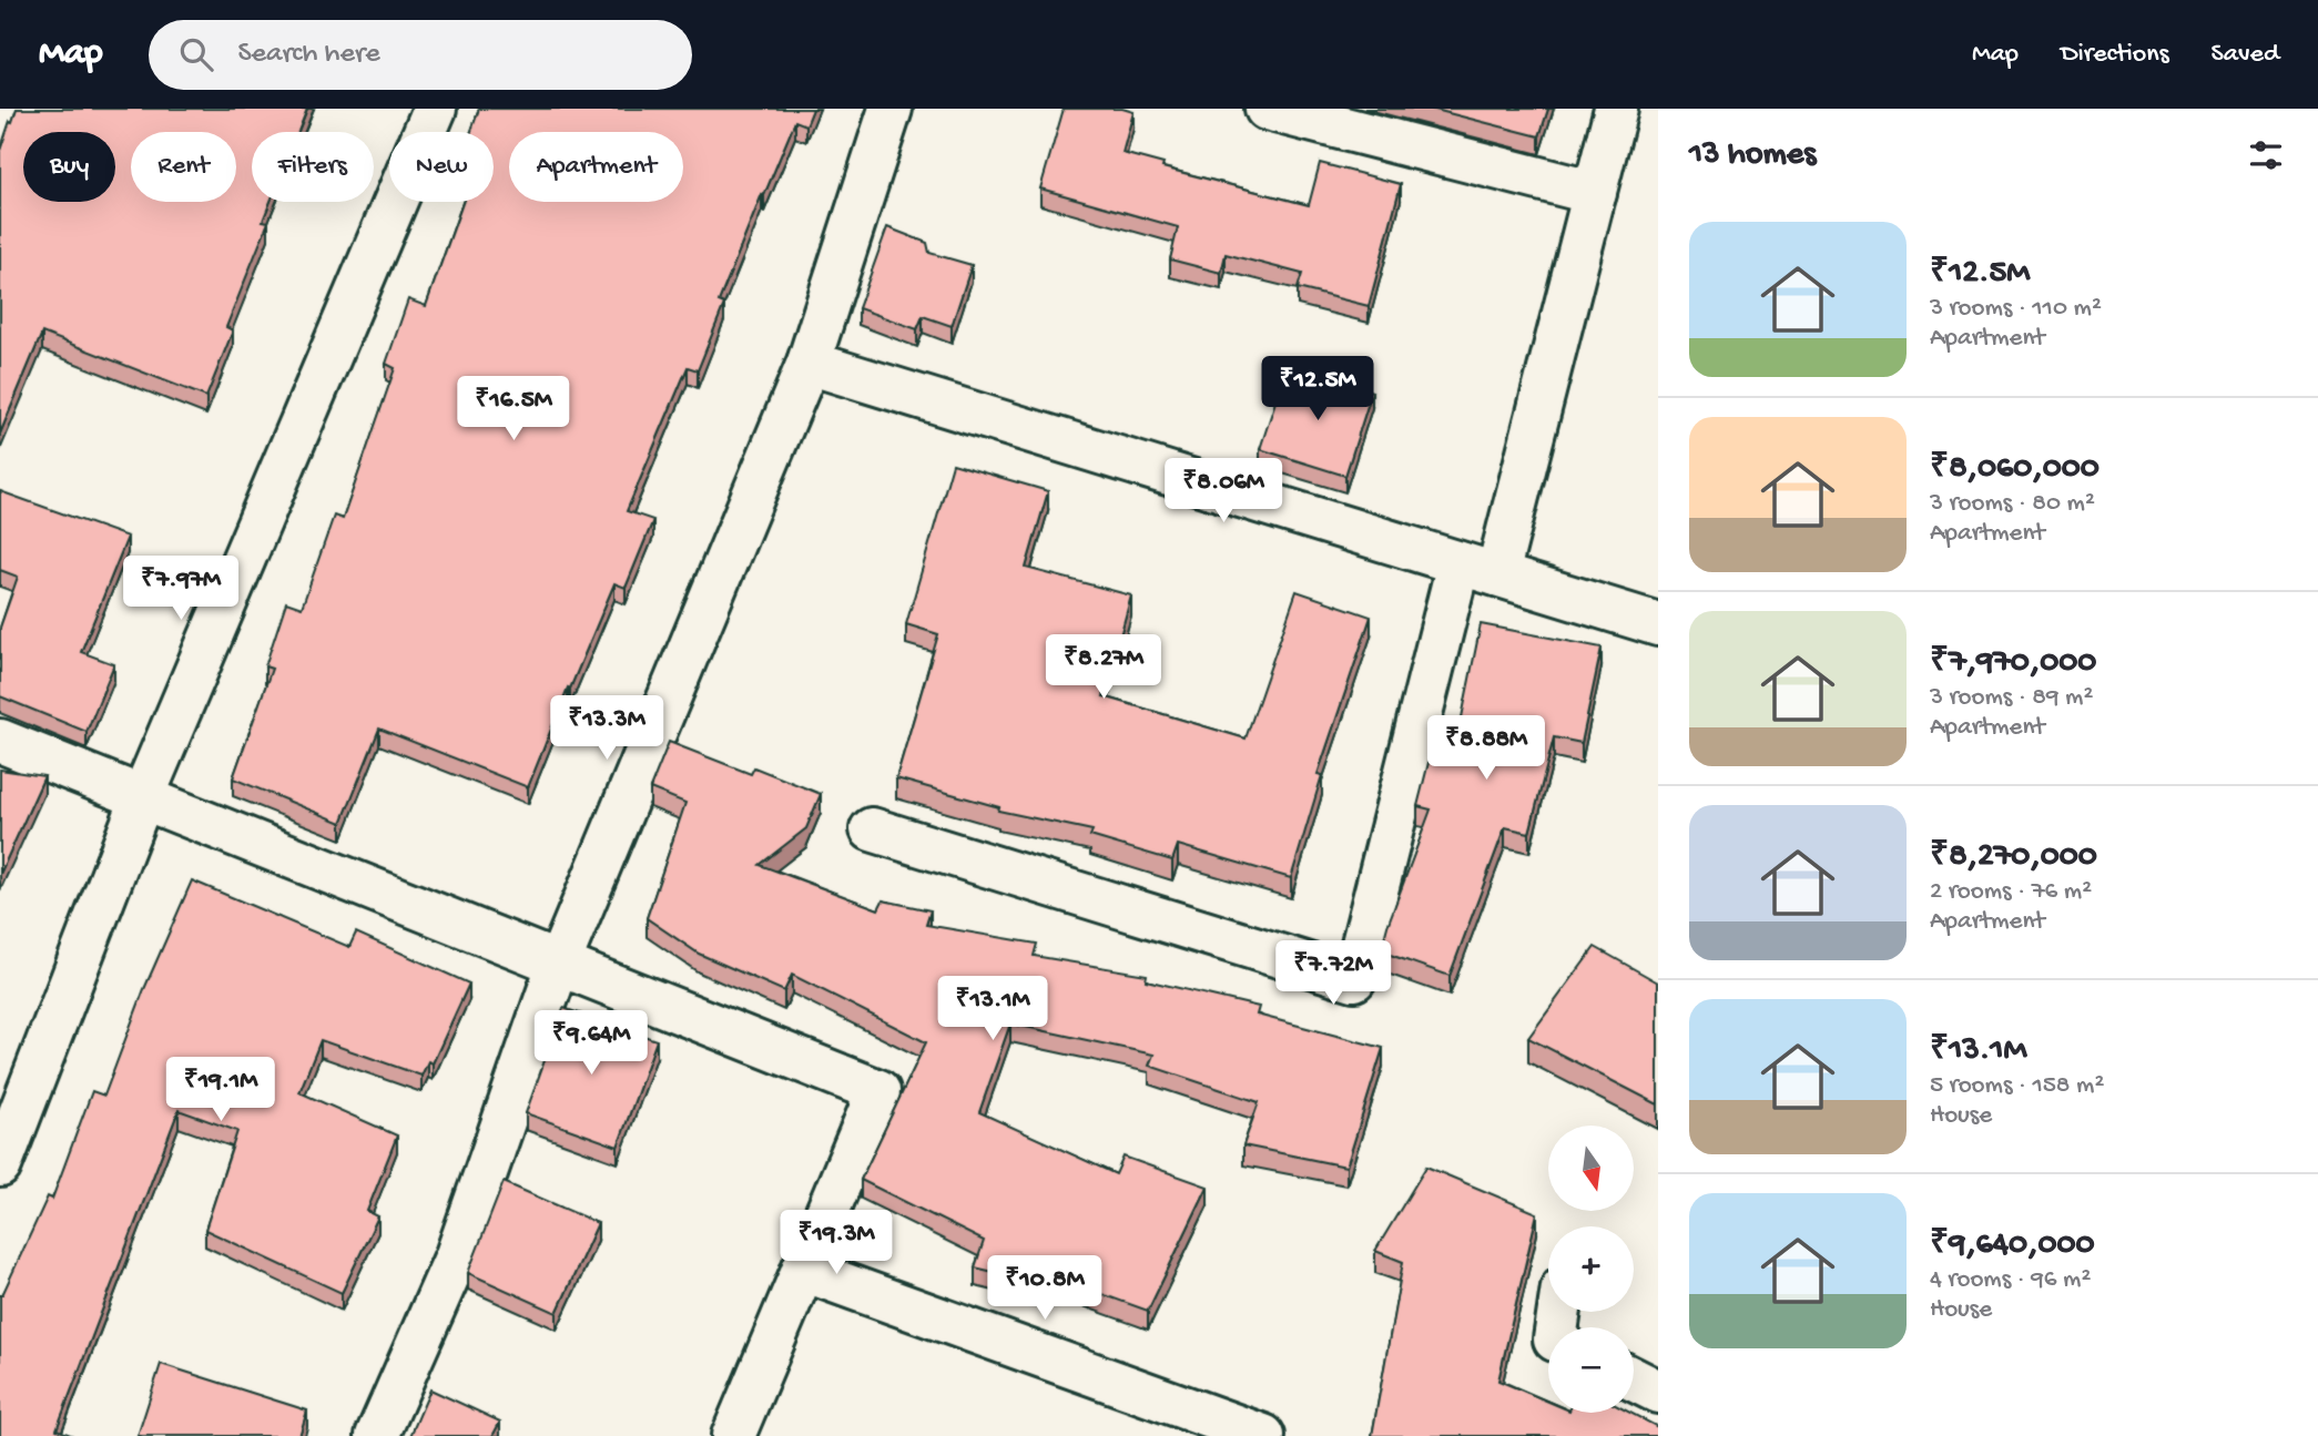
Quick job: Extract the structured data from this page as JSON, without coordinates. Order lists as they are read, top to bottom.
{
  "north": "bottom",
  "page": {
    "header": "Map",
    "search": "Search here",
    "nav": ["Map", "Directions", "Saved"],
    "heading": "13 homes",
    "chip": [
      "Buy",
      "Rent",
      "Filters",
      "New",
      "Apartment"
    ],
    "list": [
      {
        "name": "₹12.5M",
        "note": "3 rooms · 110 m² · Apartment"
      },
      {
        "name": "₹8,060,000",
        "note": "3 rooms · 80 m² · Apartment"
      },
      {
        "name": "₹7,970,000",
        "note": "3 rooms · 89 m² · Apartment"
      },
      {
        "name": "₹8,270,000",
        "note": "2 rooms · 76 m² · Apartment"
      },
      {
        "name": "₹13.1M",
        "note": "5 rooms · 158 m² · House"
      },
      {
        "name": "₹9,640,000",
        "note": "4 rooms · 96 m² · House"
      }
    ],
    "price": [
      "₹12.5M",
      "₹16.5M",
      "₹8.06M",
      "₹7.97M",
      "₹8.27M",
      "₹13.3M",
      "₹8.88M",
      "₹7.72M",
      "₹13.1M",
      "₹9.64M",
      "₹19.1M",
      "₹19.3M",
      "₹10.8M"
    ],
    "map_buttons": ["+", "−"]
  }
}
